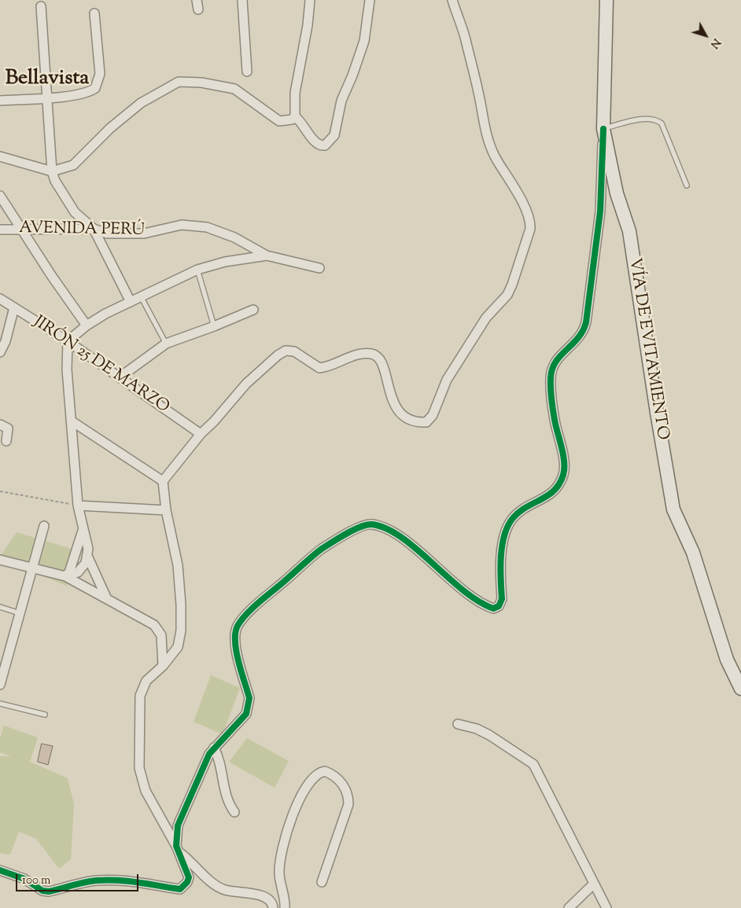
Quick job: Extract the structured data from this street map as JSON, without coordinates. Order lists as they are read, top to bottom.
{
  "streets": {
    "main road": ["VÍA DE EVITAMIENTO"],
    "street": ["AVENIDA PERÚ", "JIRÓN 25 DE MARZO"]
  },
  "districts": ["Bellavista"],
  "scale_bar": "100 m",
  "north": "bottom right"
}
